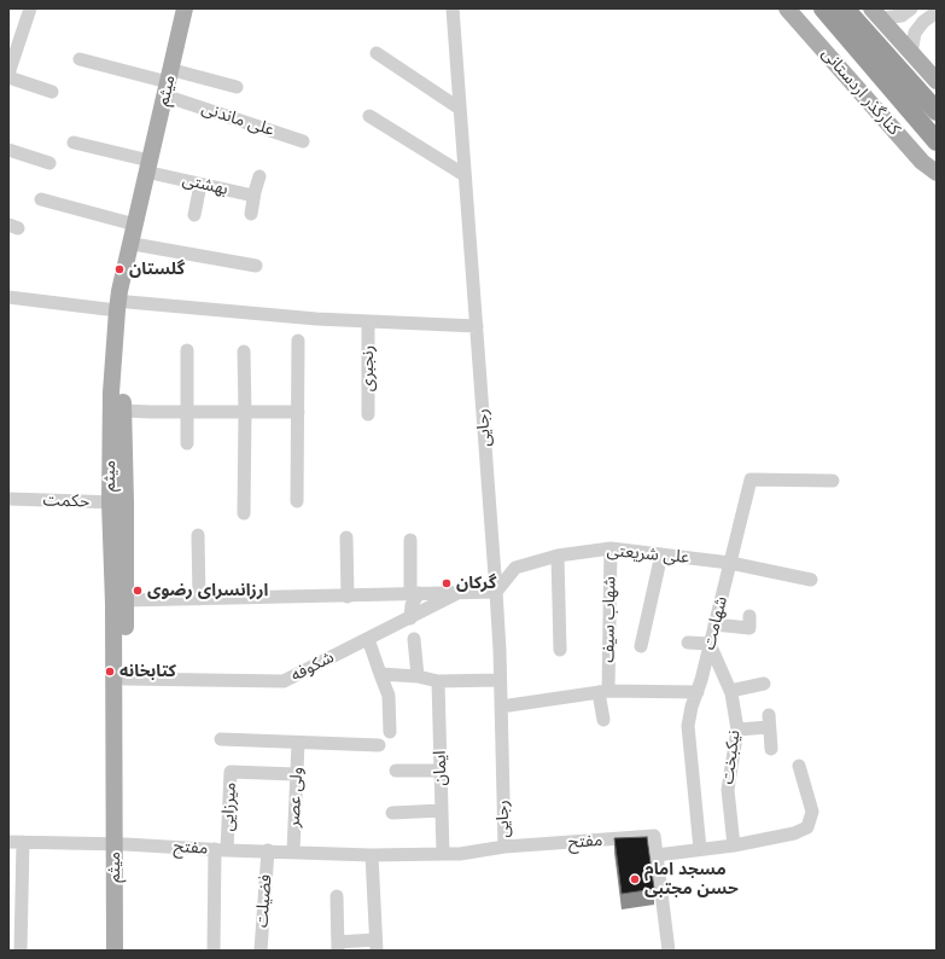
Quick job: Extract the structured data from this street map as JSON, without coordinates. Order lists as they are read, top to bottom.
{
  "streets": {
    "main road": ["میثم", "کنارگذر اردستانی"],
    "street": [
      "علی ماندنی",
      "بهشتی",
      "رنجبری",
      "رجایی",
      "حکمت",
      "علی شریعتی",
      "شهاب سیف",
      "شهامت",
      "شکوفه",
      "نیکبخت",
      "ایمان",
      "ولی عصر",
      "میرزایی",
      "مفتح",
      "فضیلت"
    ]
  },
  "crossings": [
    ["میثم", "علی ماندنی"],
    ["میثم", "بهشتی"],
    ["میثم", "حکمت"],
    ["میثم", "شکوفه"],
    ["میثم", "مفتح"],
    ["رجایی", "علی شریعتی"],
    ["رجایی", "مفتح"],
    ["علی شریعتی", "شهاب سیف"],
    ["علی شریعتی", "شهامت"],
    ["شهامت", "نیکبخت"],
    ["ایمان", "مفتح"],
    ["ولی عصر", "میرزایی"],
    ["ولی عصر", "مفتح"],
    ["میرزایی", "مفتح"],
    ["مفتح", "فضیلت"]
  ],
  "places": [
    "گلستان",
    "گرکان",
    "ارزانسرای رضوی",
    "کتابخانه",
    "مسجد امام حسن مجتبی"
  ]
}
